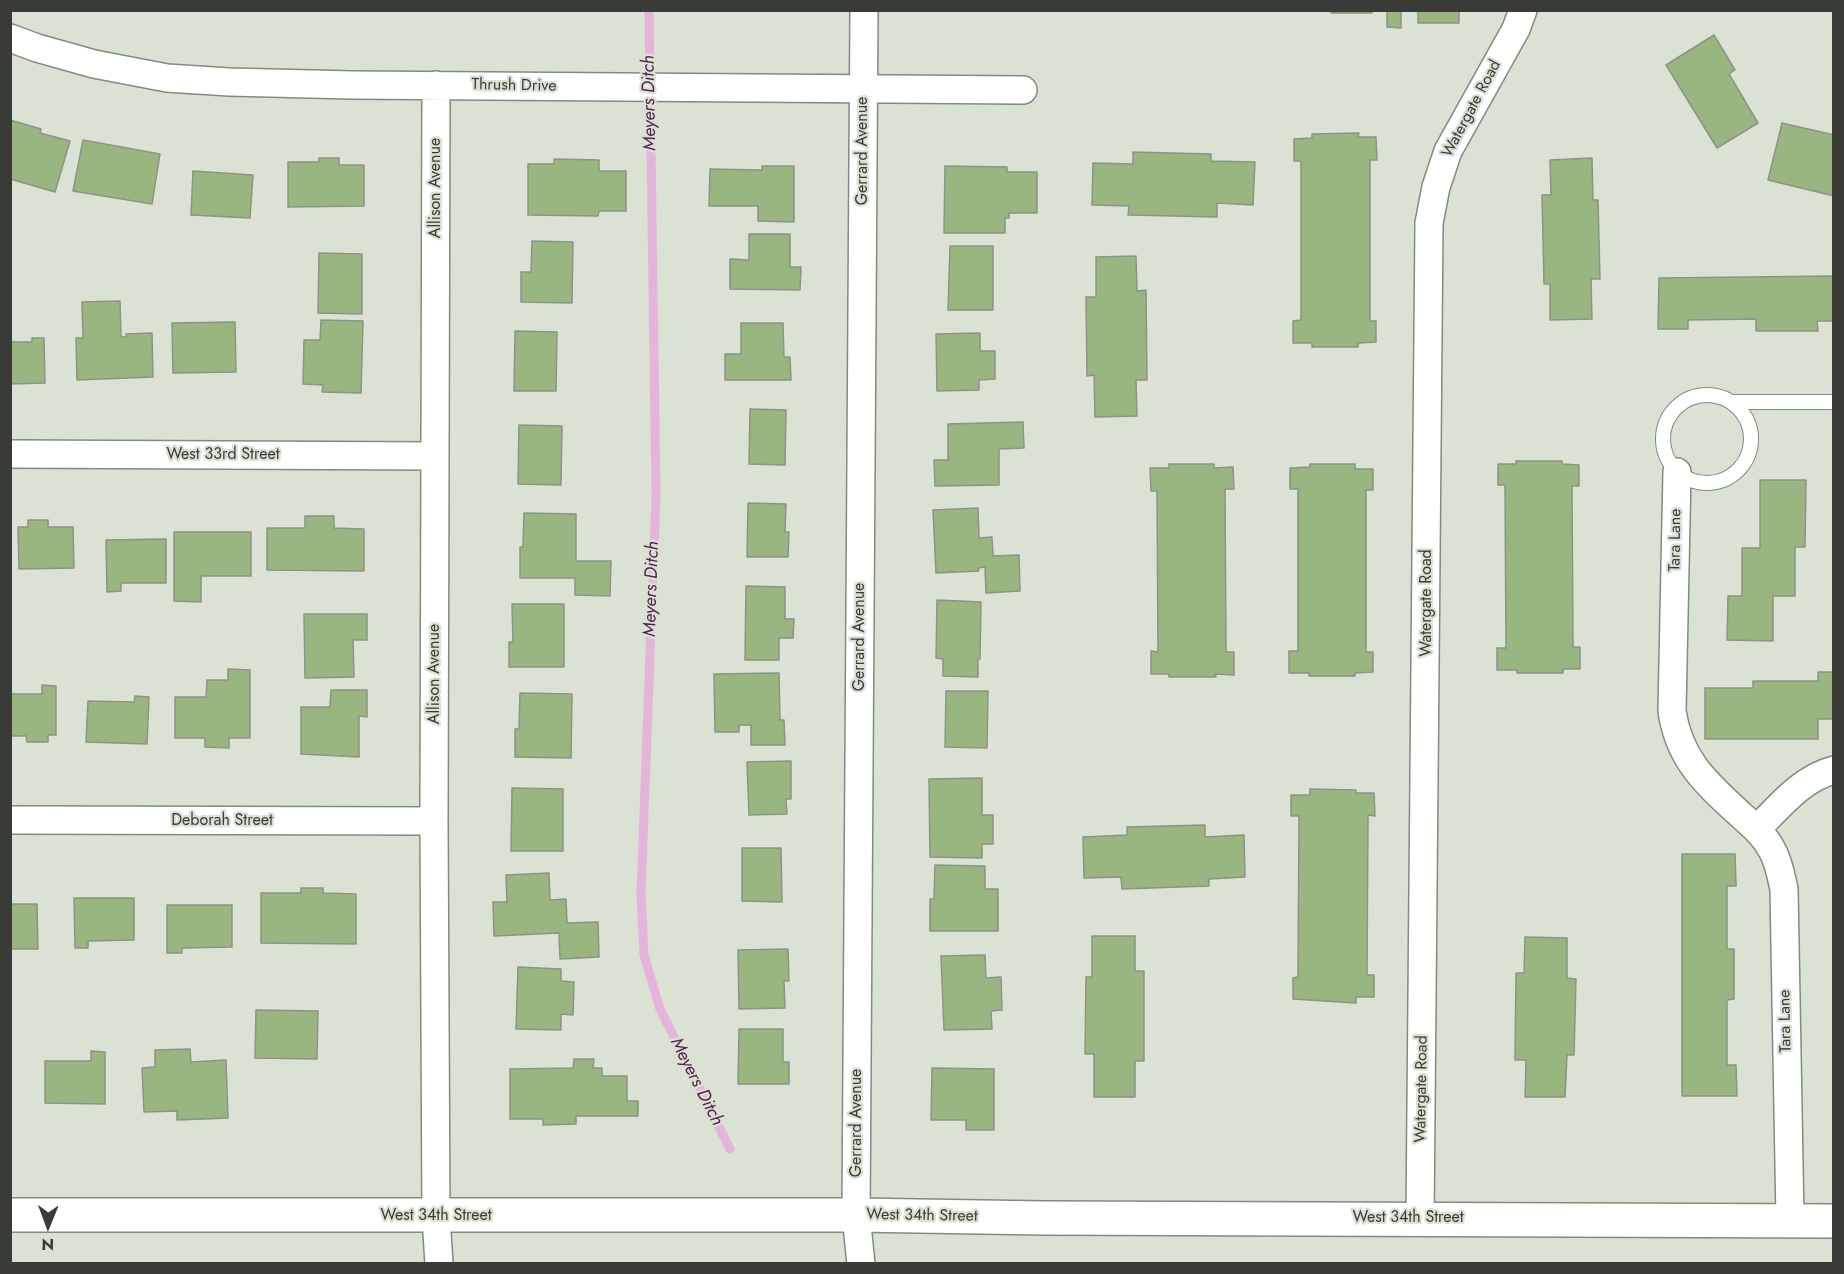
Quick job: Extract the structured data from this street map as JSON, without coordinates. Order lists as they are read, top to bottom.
{
  "streets": {
    "street": [
      "Thrush Drive",
      "Watergate Road",
      "Gerrard Avenue",
      "Allison Avenue",
      "West 33rd Street",
      "Tara Lane",
      "Deborah Street",
      "West 34th Street"
    ]
  },
  "crossings": [
    ["Thrush Drive", "Gerrard Avenue"],
    ["Thrush Drive", "Allison Avenue"],
    ["Watergate Road", "West 34th Street"],
    ["Gerrard Avenue", "West 34th Street"],
    ["Allison Avenue", "West 33rd Street"],
    ["Allison Avenue", "Deborah Street"],
    ["Allison Avenue", "West 34th Street"],
    ["Tara Lane", "West 34th Street"]
  ],
  "water": ["Meyers Ditch"],
  "north": "bottom"
}
